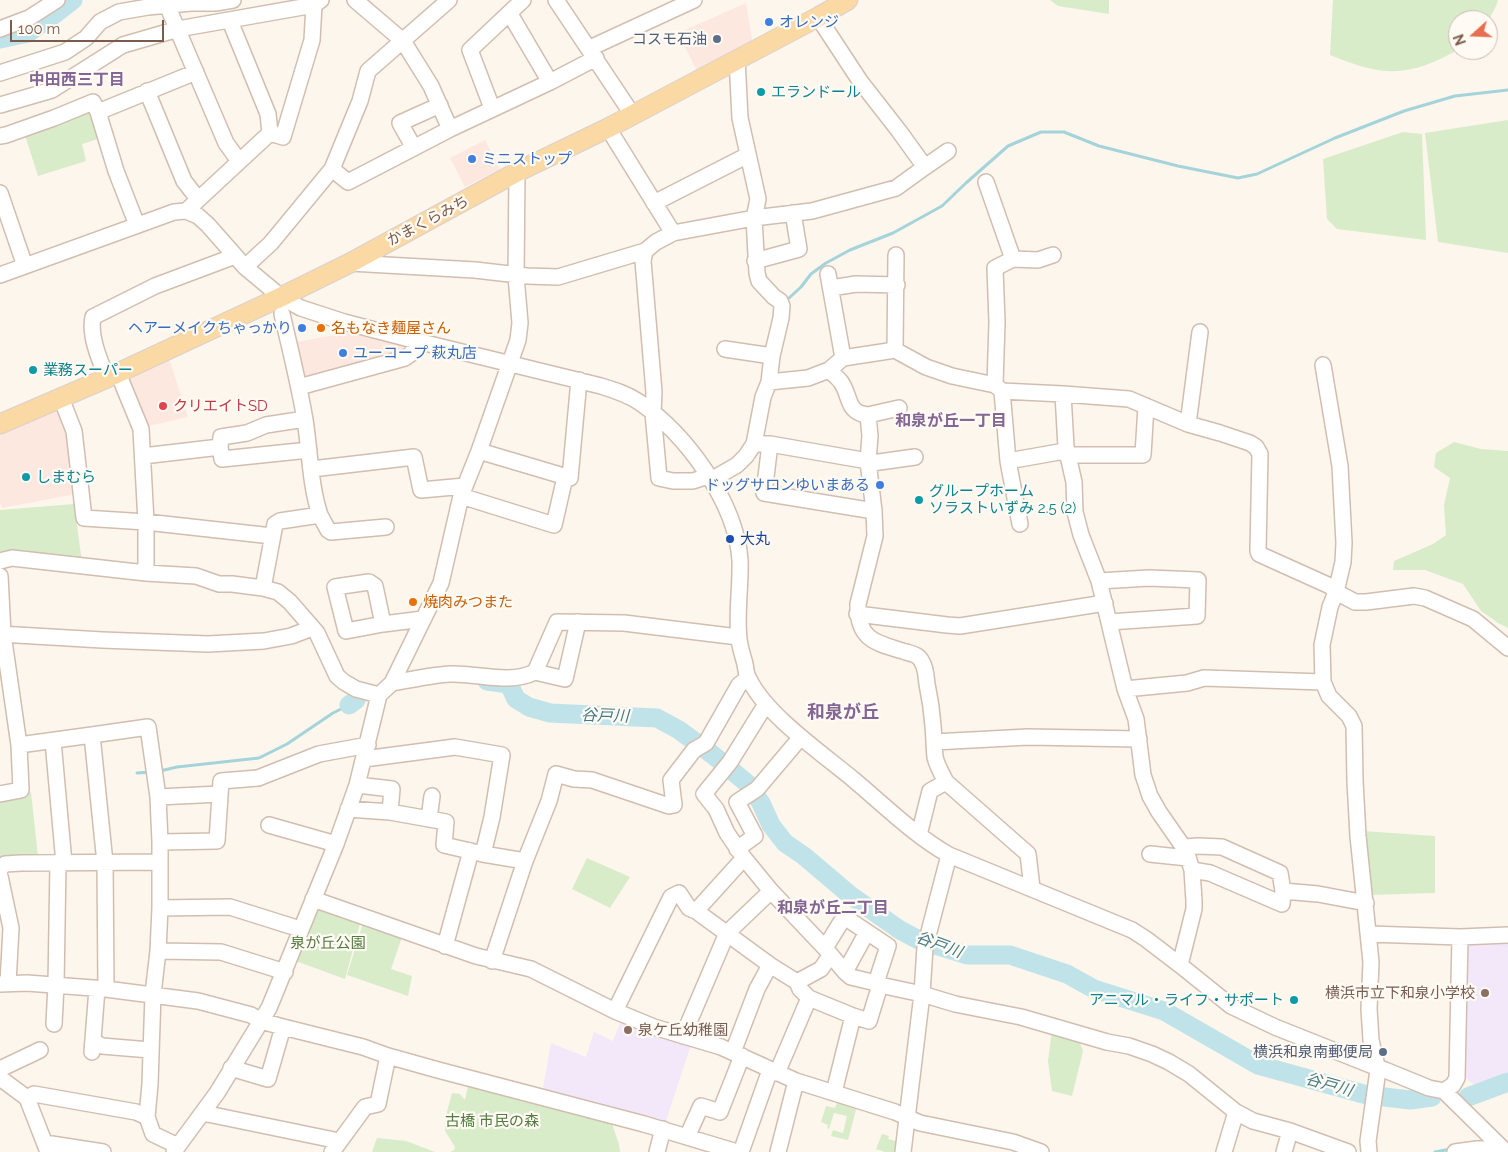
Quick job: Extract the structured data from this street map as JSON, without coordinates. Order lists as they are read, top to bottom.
{
  "streets": {
    "main road": ["かまくらみち"]
  },
  "districts": [
    "中田西三丁目",
    "和泉が丘一丁目",
    "和泉が丘",
    "和泉が丘二丁目"
  ],
  "water": ["谷戸川"],
  "parks": ["泉が丘公園", "古橋 市民の森"],
  "places": [
    "オレンジ",
    "コスモ石油",
    "エランドール",
    "ミニストップ",
    "ヘアーメイクちゃっかり",
    "名もなき麺屋さん",
    "ユーコープ 萩丸店",
    "業務スーパー",
    "クリエイトSD",
    "しまむら",
    "ドッグサロンゆいまある",
    "グループホーム ソラストいずみ 2.5 (2)",
    "大丸",
    "焼肉みつまた",
    "横浜市立下和泉小学校",
    "アニマル・ライフ・サポート",
    "泉ケ丘幼稚園",
    "横浜和泉南郵便局"
  ],
  "scale_bar": "100 m",
  "north": "left"
}
